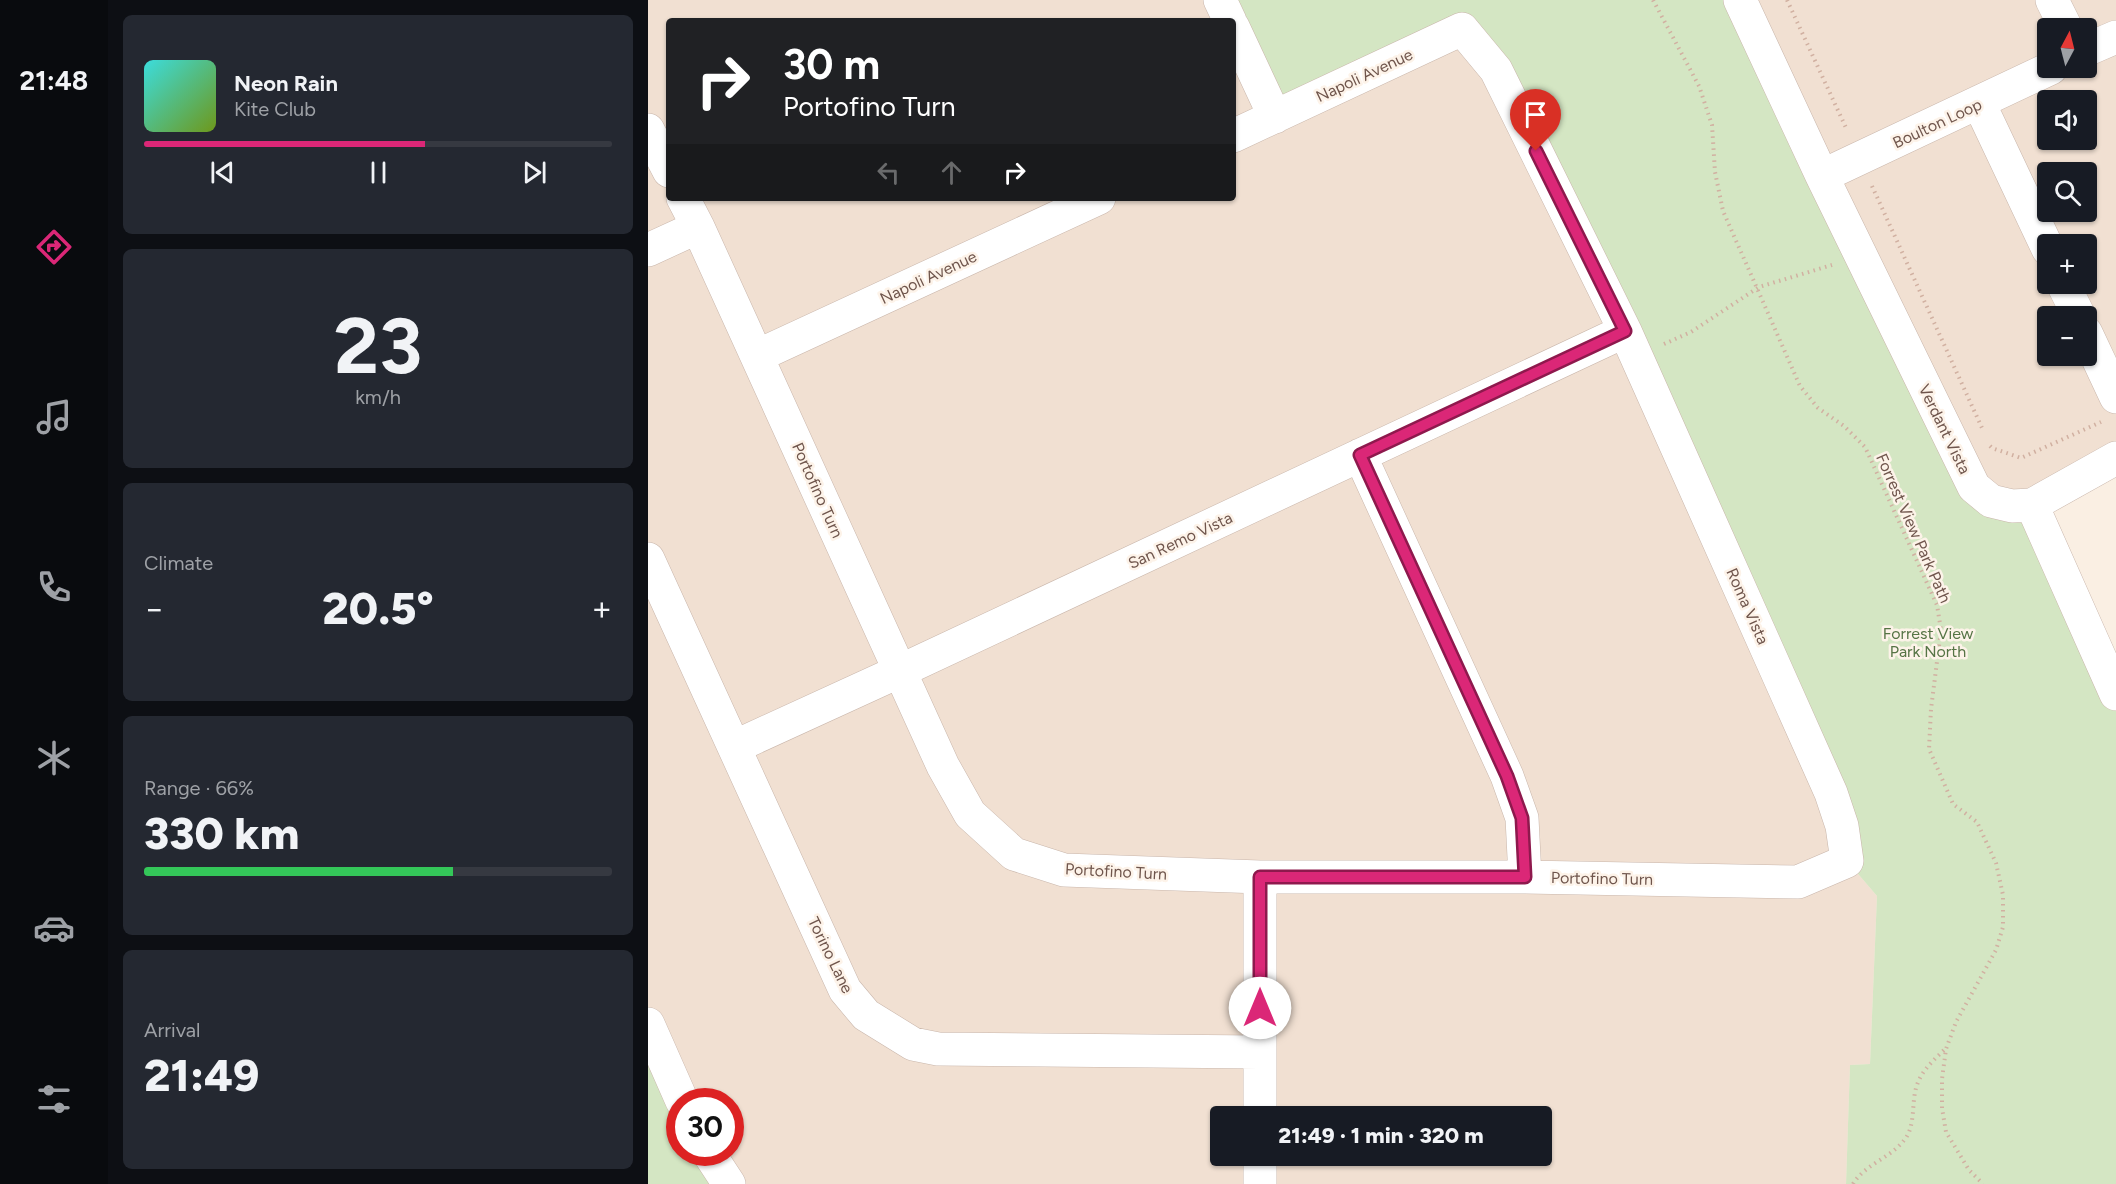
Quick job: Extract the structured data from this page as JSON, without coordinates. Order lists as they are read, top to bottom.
{
  "streets": {
    "street": [
      "Napoli Avenue",
      "Boulton Loop",
      "Verdant Vista",
      "Portofino Turn",
      "San Remo Vista",
      "Roma Vista",
      "Torino Lane"
    ],
    "path": ["Forrest View Park Path"]
  },
  "crossings": [
    ["Napoli Avenue", "Portofino Turn"],
    ["Napoli Avenue", "Roma Vista"],
    ["Boulton Loop", "Verdant Vista"],
    ["Portofino Turn", "San Remo Vista"],
    ["Portofino Turn", "Roma Vista"],
    ["San Remo Vista", "Roma Vista"],
    ["San Remo Vista", "Torino Lane"]
  ],
  "parks": ["Forrest View Park North"],
  "north": "top",
  "page": {
    "tabs": "21:48",
    "map_buttons": ["+", "−"],
    "turn": ["30 m", "Portofino Turn"],
    "song": ["Neon Rain", "Kite Club"],
    "tile": [
      ["23", "km/h"],
      "Climate",
      ["Range · 66%", "330 km"],
      ["Arrival", "21:49"]
    ],
    "heat": ["−", "20.5°", "+"],
    "limit": "30",
    "trip": "21:49 · 1 min · 320 m"
  }
}
